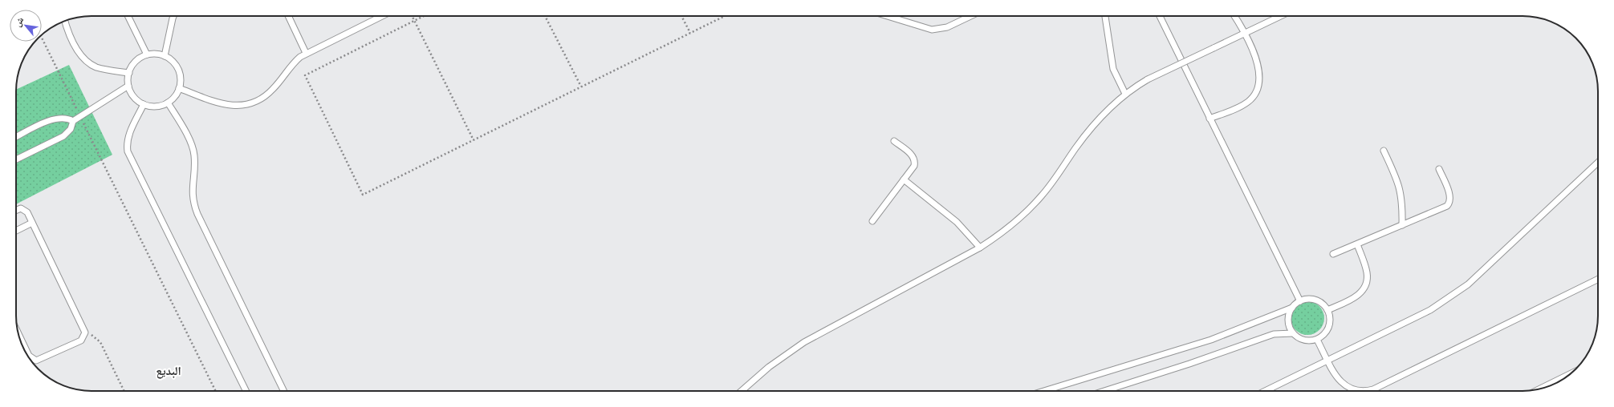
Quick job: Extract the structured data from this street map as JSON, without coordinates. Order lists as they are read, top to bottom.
{
  "districts": ["البديع"],
  "north": "top left"
}
